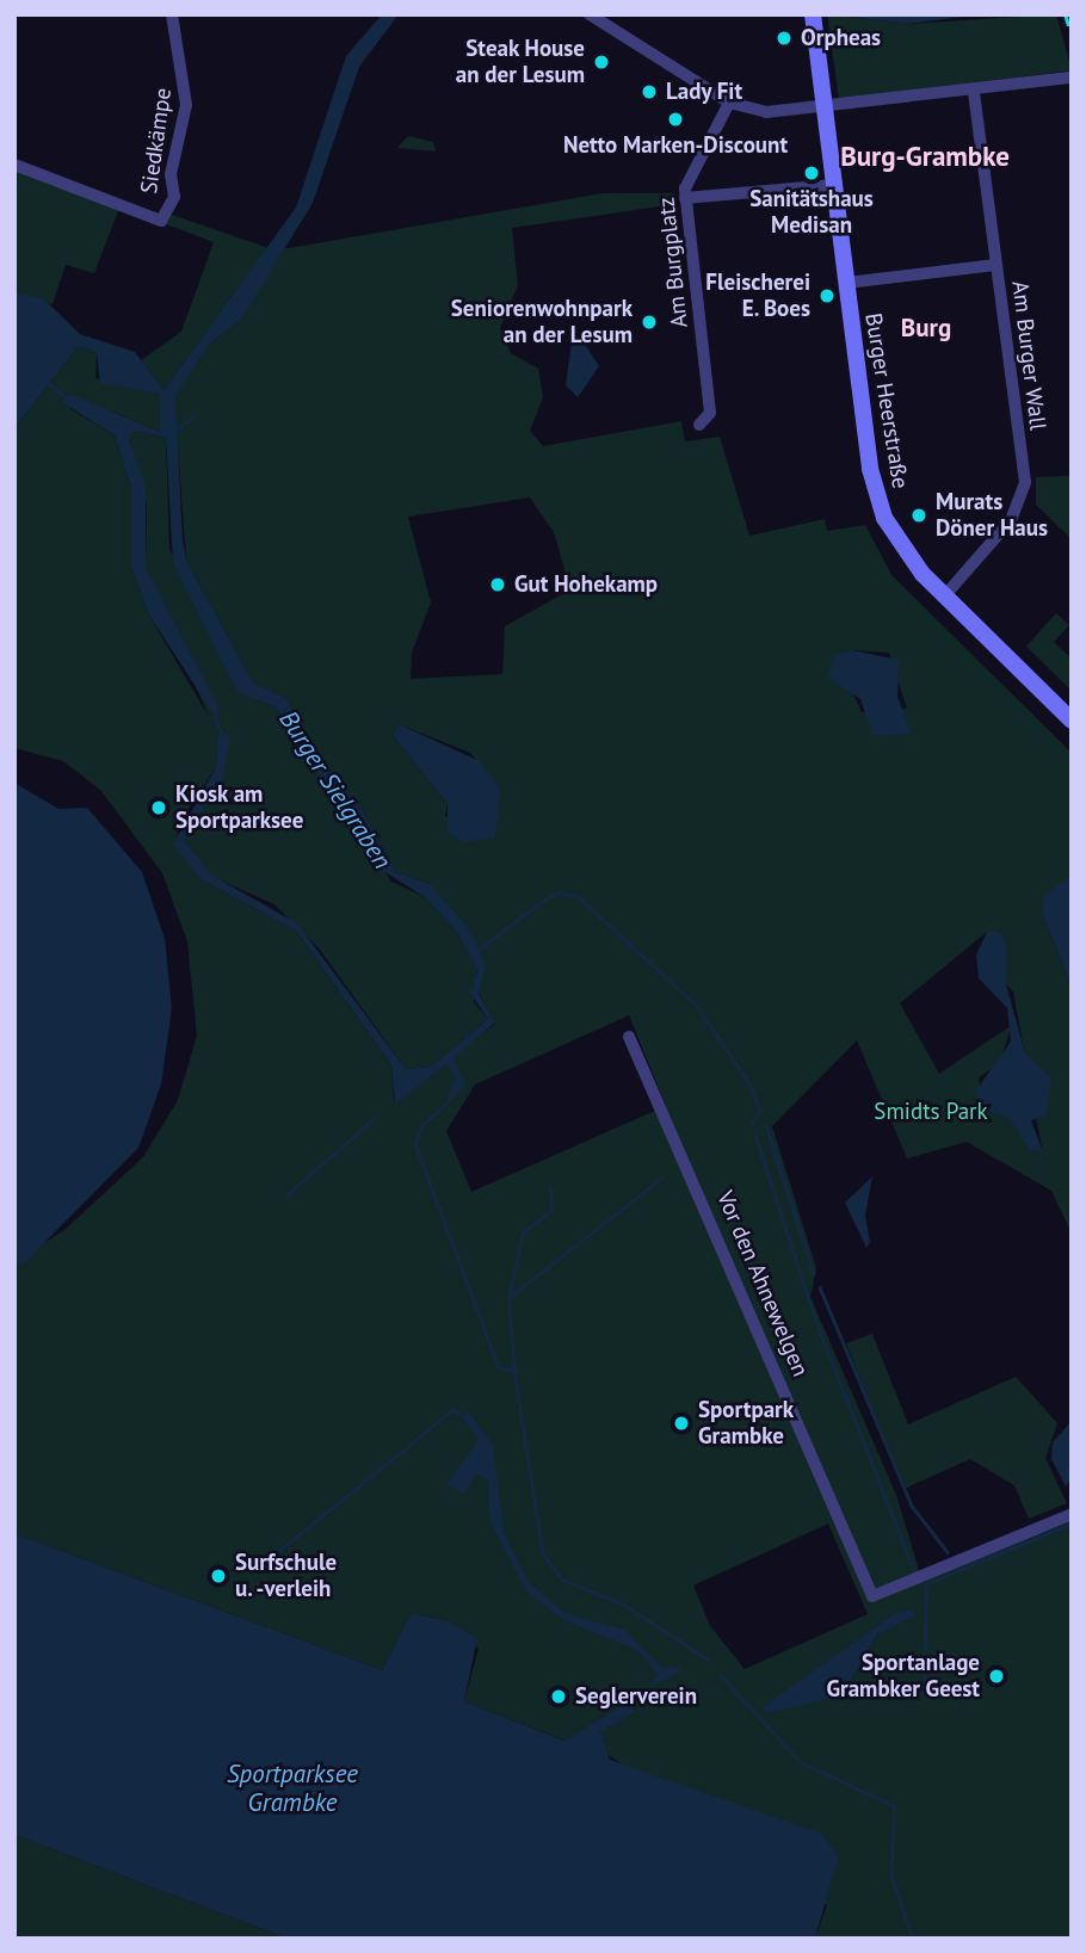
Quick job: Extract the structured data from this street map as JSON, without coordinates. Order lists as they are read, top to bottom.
{
  "streets": {
    "main road": ["Burger Heerstraße"],
    "street": [
      "Siedkämpe",
      "Am Burgplatz",
      "Am Burger Wall",
      "Vor den Ahnewelgen"
    ]
  },
  "crossings": [
    ["Am Burger Wall", "Burger Heerstraße"]
  ],
  "districts": ["Burg-Grambke", "Burg"],
  "water": ["Burger Sielgraben", "Sportparksee Grambke"],
  "parks": ["Smidts Park"],
  "places": [
    "Orpheas",
    "Steak House an der Lesum",
    "Lady Fit",
    "Netto Marken-Discount",
    "Sanitätshaus Medisan",
    "Fleischerei E. Boes",
    "Seniorenwohnpark an der Lesum",
    "Murats Döner Haus",
    "Gut Hohekamp",
    "Kiosk am Sportparksee",
    "Sportpark Grambke",
    "Surfschule u. -verleih",
    "Sportanlage Grambker Geest",
    "Seglerverein"
  ]
}
